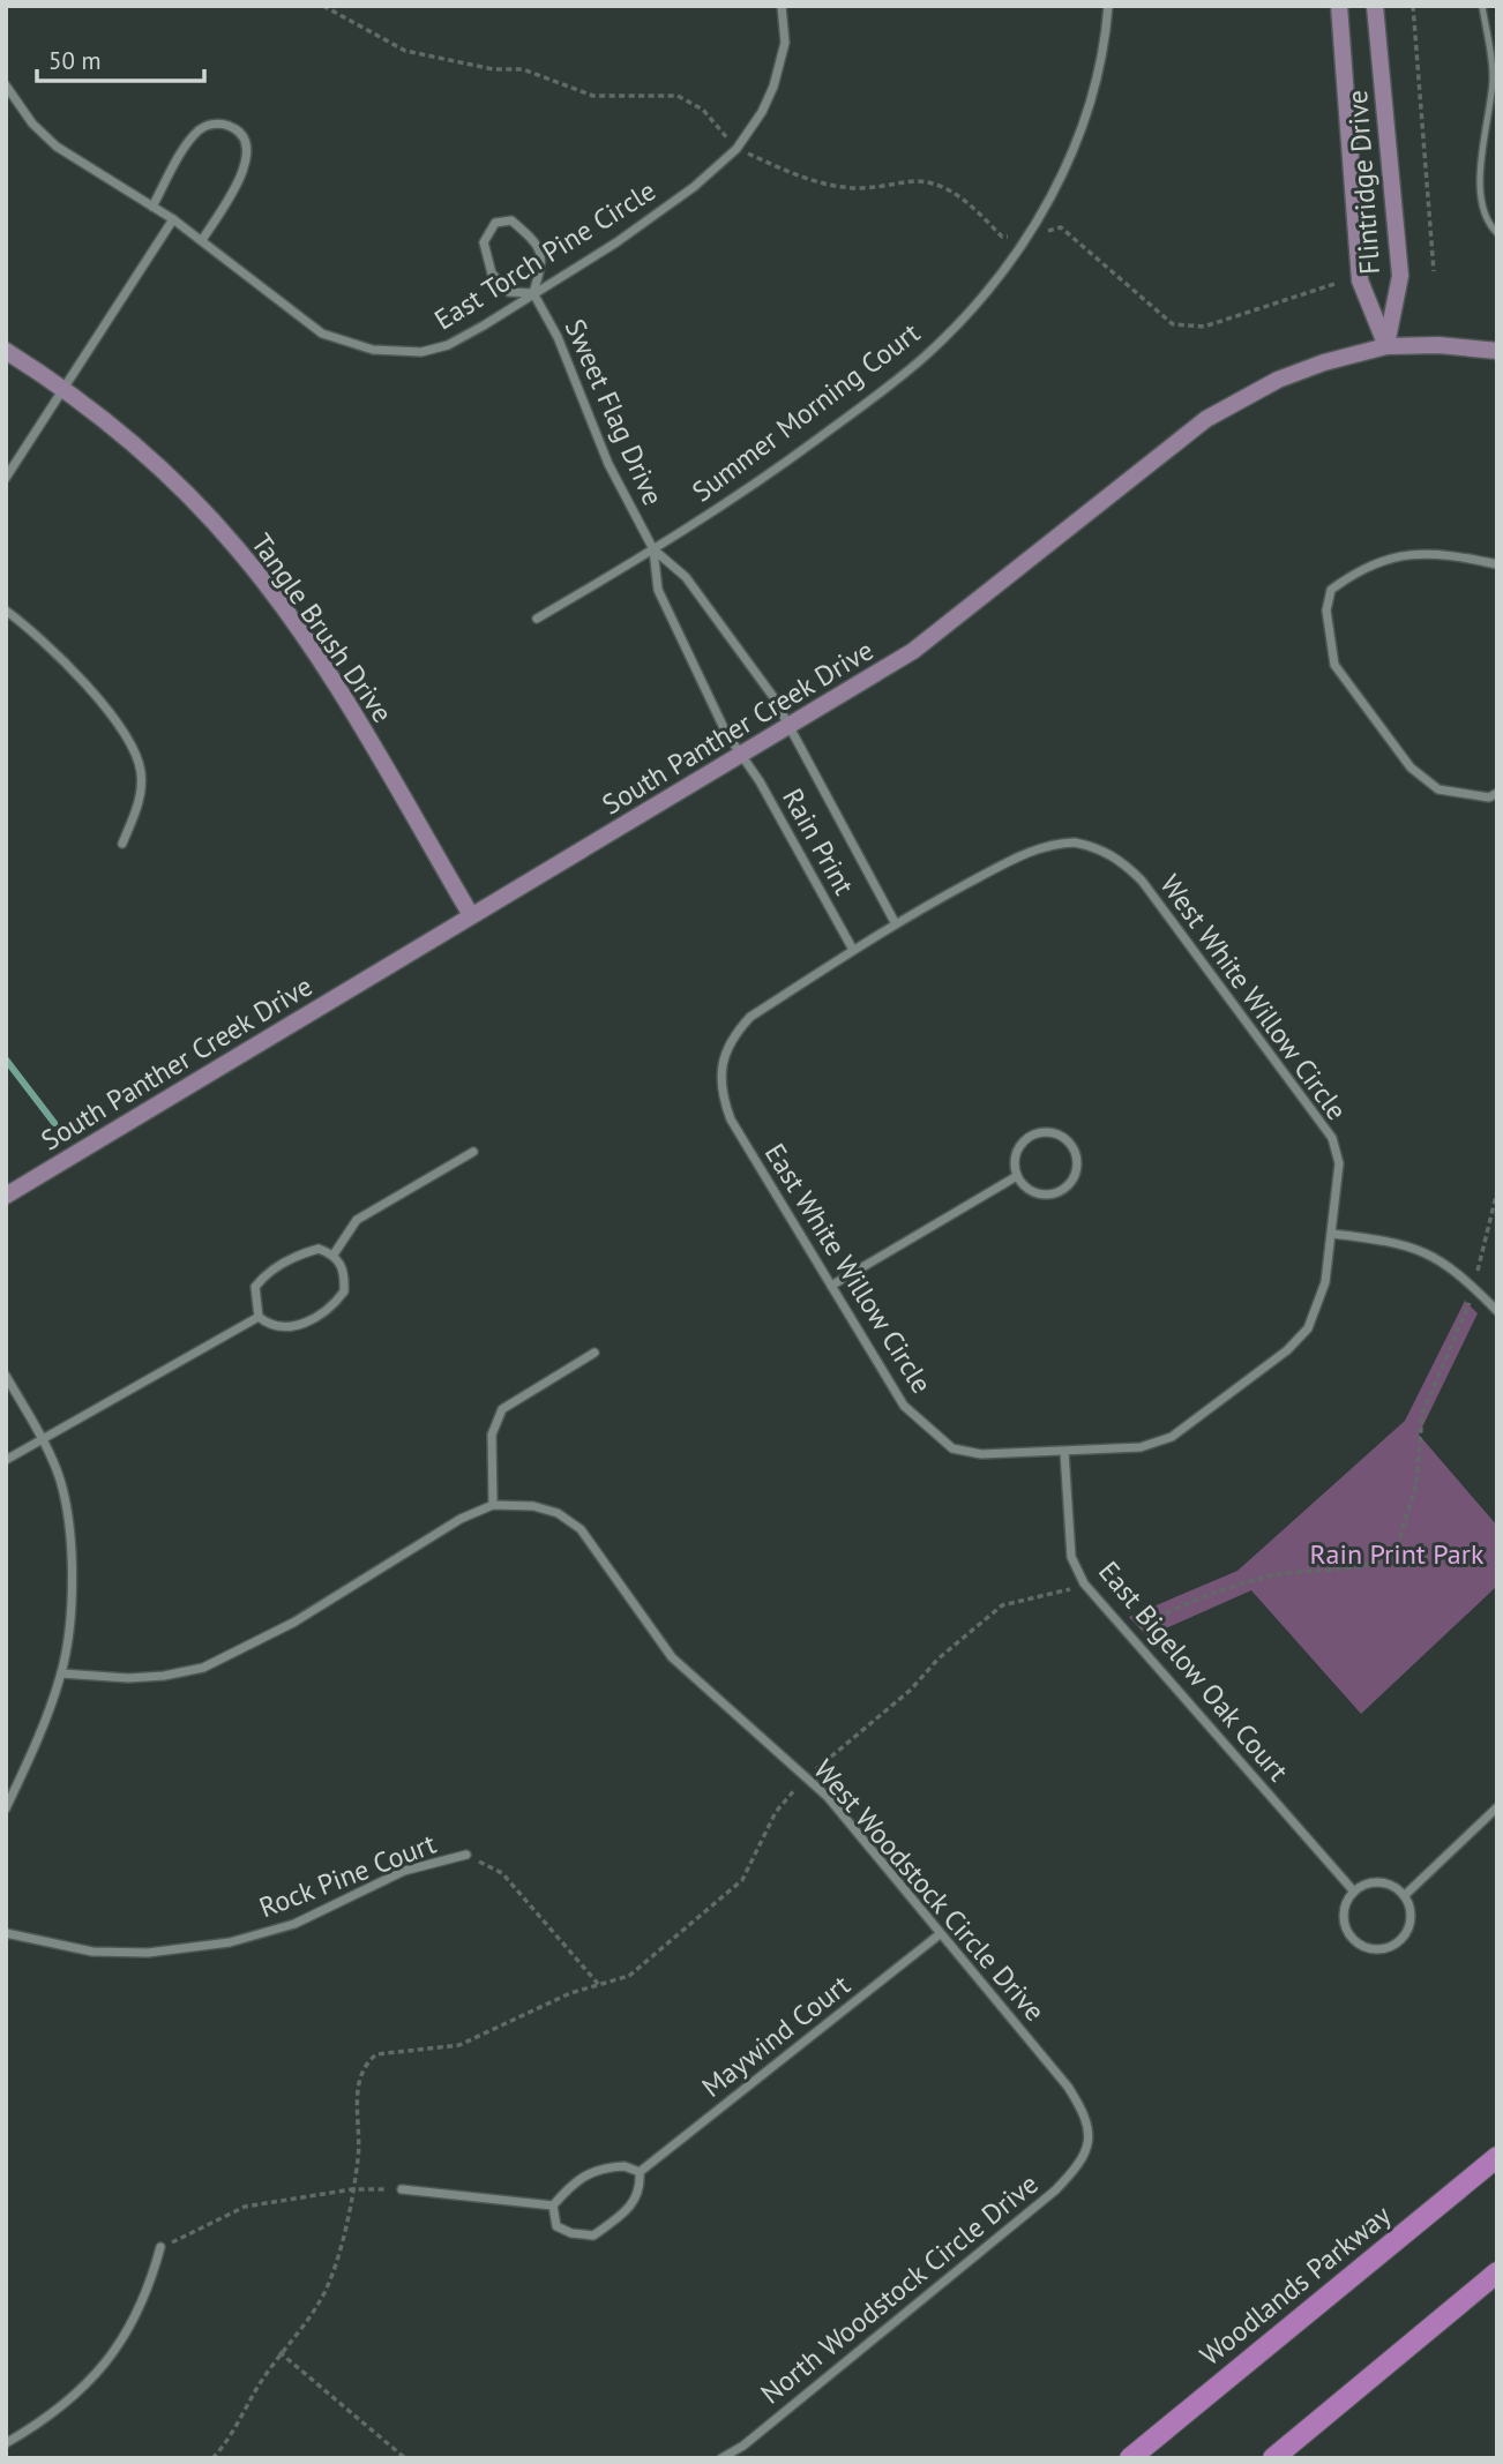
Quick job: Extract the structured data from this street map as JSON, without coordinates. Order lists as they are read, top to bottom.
{
  "streets": {
    "main road": ["Woodlands Parkway"],
    "street": [
      "Flintridge Drive",
      "East Torch Pine Circle",
      "Sweet Flag Drive",
      "Summer Morning Court",
      "Tangle Brush Drive",
      "South Panther Creek Drive",
      "Rain Print",
      "West White Willow Circle",
      "East White Willow Circle",
      "East Bigelow Oak Court",
      "Rock Pine Court",
      "West Woodstock Circle Drive",
      "Maywind Court",
      "North Woodstock Circle Drive"
    ]
  },
  "crossings": [
    ["Flintridge Drive", "South Panther Creek Drive"],
    ["East Torch Pine Circle", "Sweet Flag Drive"],
    ["Sweet Flag Drive", "Summer Morning Court"],
    ["Sweet Flag Drive", "South Panther Creek Drive"],
    ["Sweet Flag Drive", "Rain Print"],
    ["Tangle Brush Drive", "South Panther Creek Drive"],
    ["South Panther Creek Drive", "Rain Print"],
    ["Rain Print", "West White Willow Circle"],
    ["Rain Print", "East White Willow Circle"],
    ["West White Willow Circle", "East White Willow Circle"],
    ["East White Willow Circle", "East Bigelow Oak Court"],
    ["West Woodstock Circle Drive", "Maywind Court"],
    ["West Woodstock Circle Drive", "North Woodstock Circle Drive"]
  ],
  "parks": ["Rain Print Park"],
  "scale_bar": "50 m"
}
